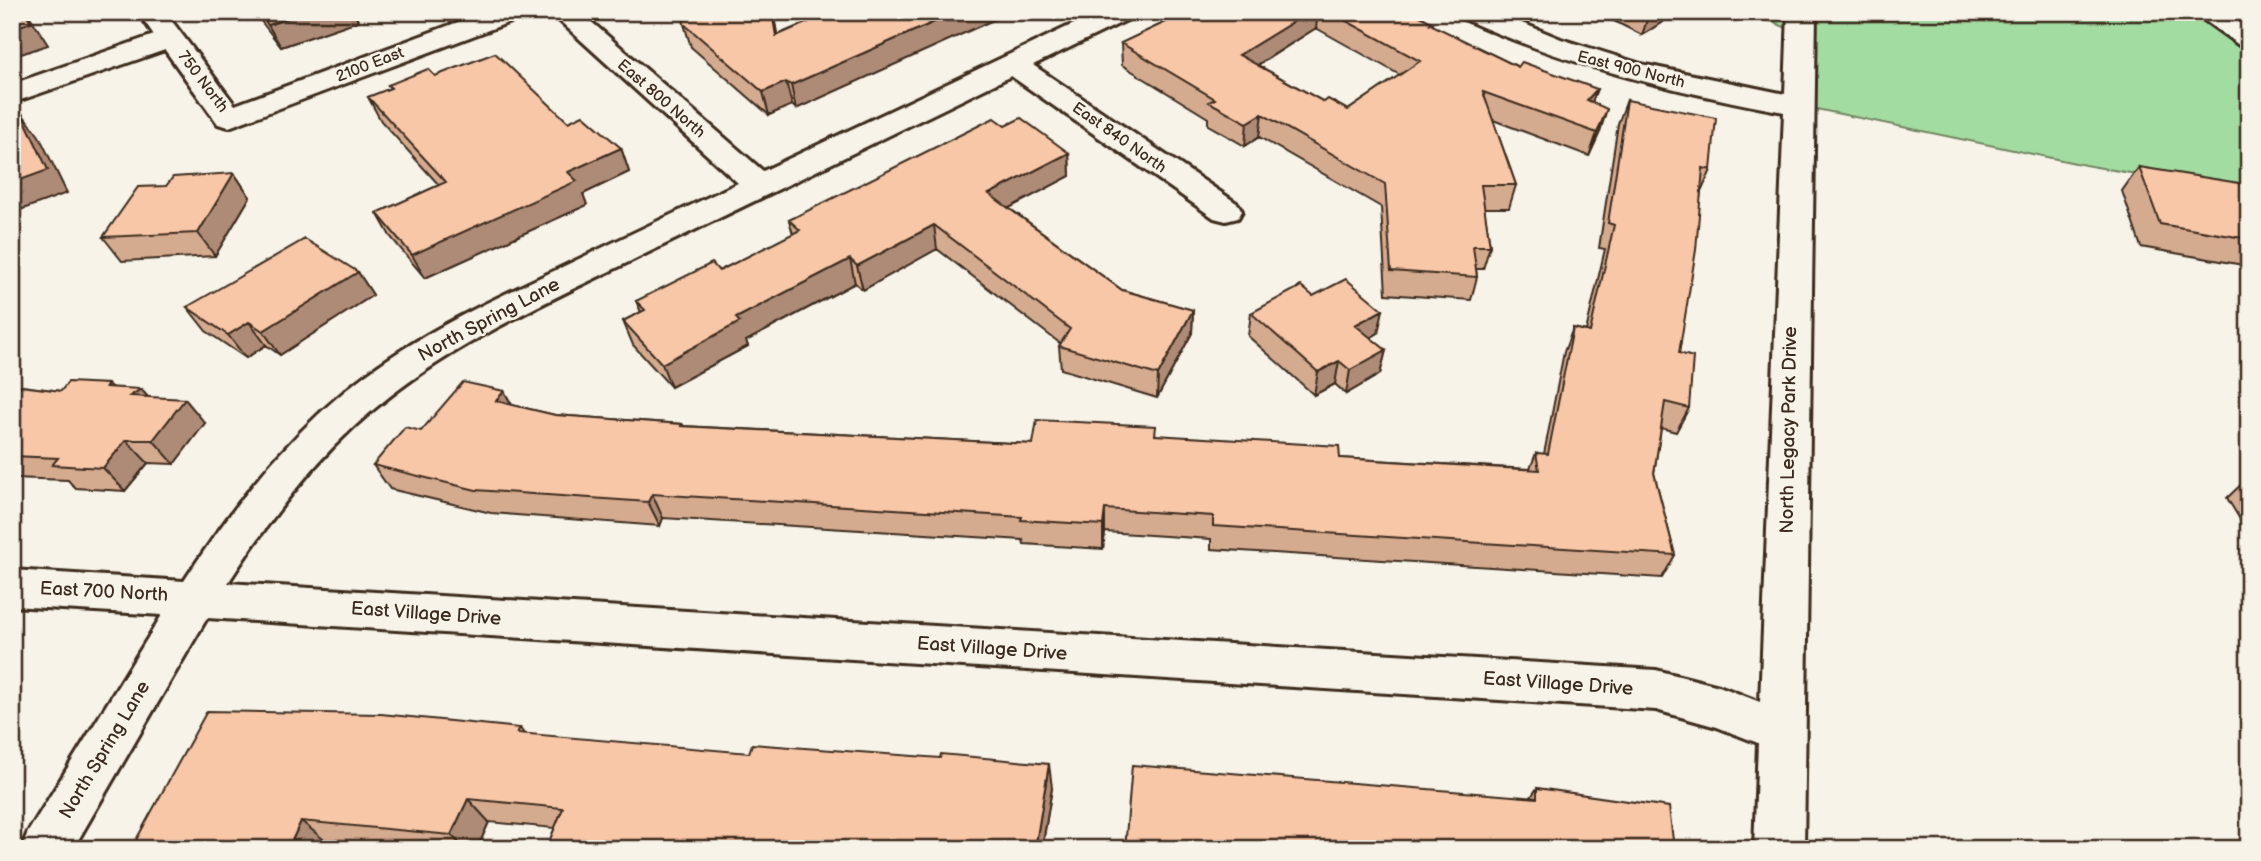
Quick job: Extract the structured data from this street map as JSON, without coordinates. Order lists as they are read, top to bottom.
{
  "streets": {
    "street": [
      "2100 East",
      "East 900 North",
      "750 North",
      "East 800 North",
      "East 840 North",
      "North Spring Lane",
      "North Legacy Park Drive",
      "East 700 North",
      "East Village Drive"
    ]
  },
  "crossings": [
    ["2100 East", "750 North"],
    ["East 900 North", "North Legacy Park Drive"],
    ["East 800 North", "North Spring Lane"],
    ["East 840 North", "North Spring Lane"],
    ["North Spring Lane", "East 700 North"],
    ["North Spring Lane", "East Village Drive"],
    ["North Legacy Park Drive", "East Village Drive"],
    ["East 700 North", "East Village Drive"]
  ]
}
